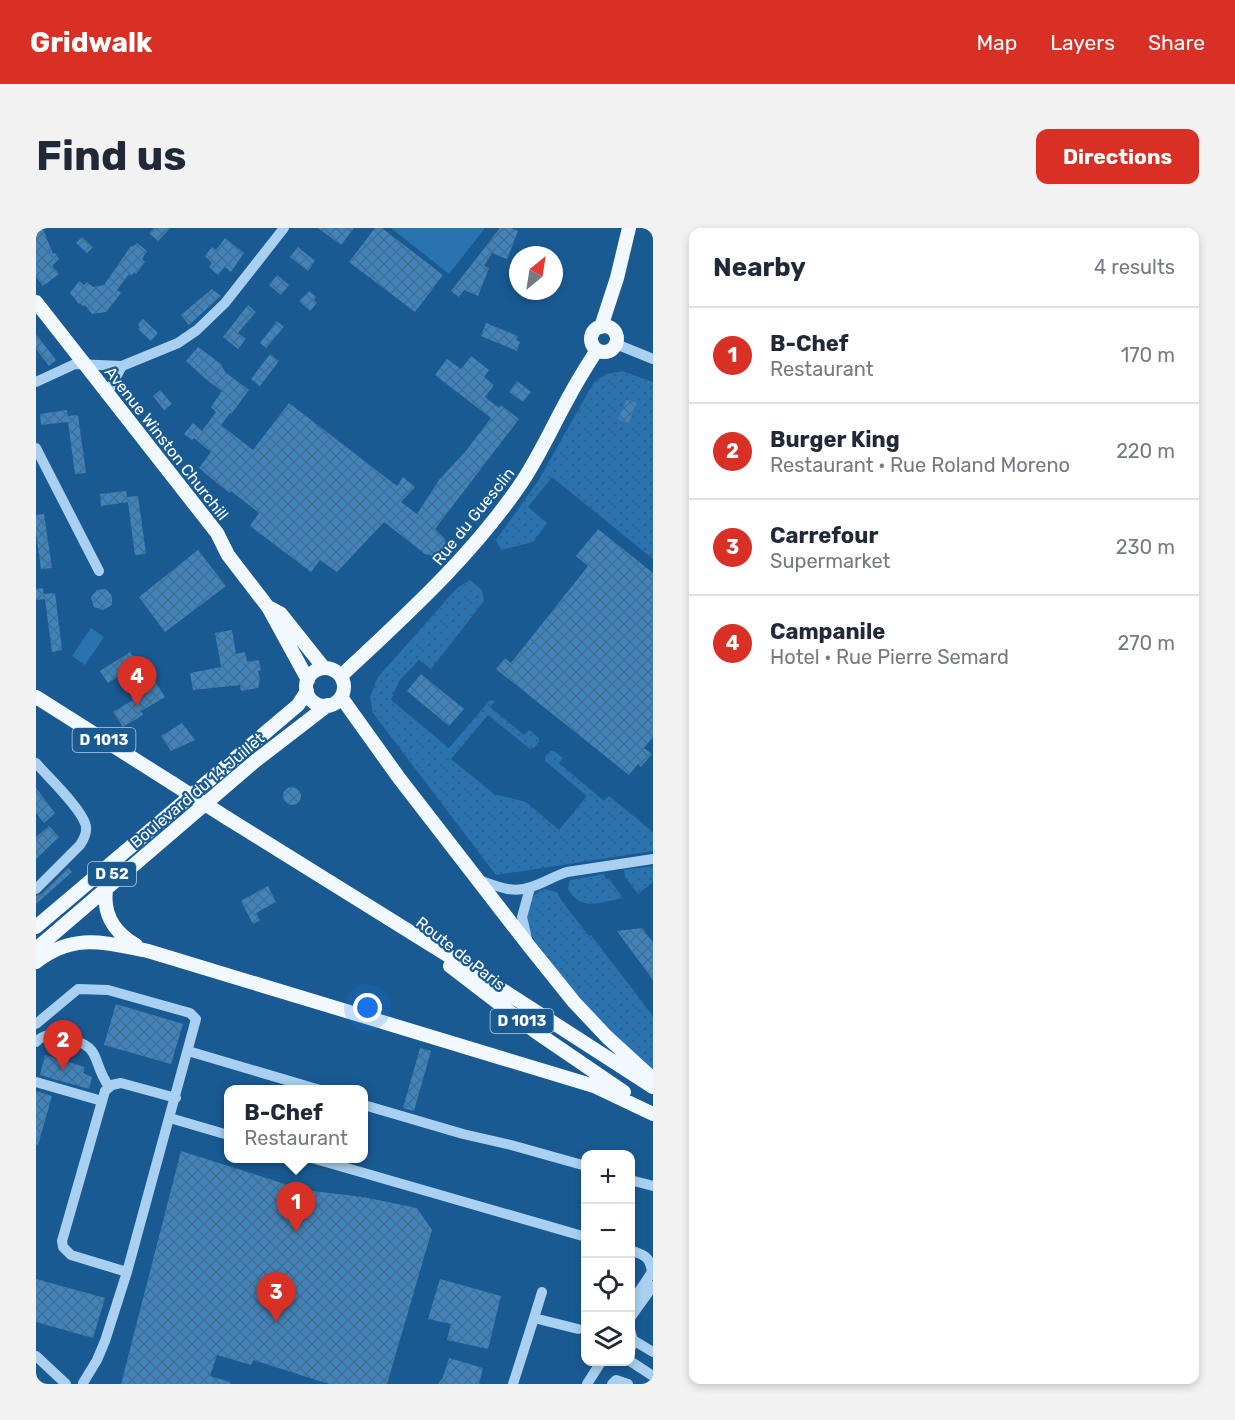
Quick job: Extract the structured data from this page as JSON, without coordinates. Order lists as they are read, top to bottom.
{
  "streets": {
    "main road": [
      "Avenue Winston Churchill",
      "Rue du Guesclin",
      "D 1013",
      "Boulevard du 14 Juillet",
      "D 52",
      "Route de Paris"
    ]
  },
  "crossings": [
    ["Rue du Guesclin", "Boulevard du 14 Juillet"],
    ["Boulevard du 14 Juillet", "D 52"]
  ],
  "north": "top right",
  "page": {
    "header": "Gridwalk",
    "nav": ["Map", "Layers", "Share"],
    "buttons": "Directions",
    "title": "Find us",
    "heading": ["Nearby", "4 results"],
    "list": [
      {
        "mark": "1",
        "name": "B-Chef",
        "note": "Restaurant",
        "value": "170 m"
      },
      {
        "mark": "2",
        "name": "Burger King",
        "note": "Restaurant · Rue Roland Moreno",
        "value": "220 m"
      },
      {
        "mark": "3",
        "name": "Carrefour",
        "note": "Supermarket",
        "value": "230 m"
      },
      {
        "mark": "4",
        "name": "Campanile",
        "note": "Hotel · Rue Pierre Semard",
        "value": "270 m"
      }
    ],
    "pins": [
      "4",
      "2",
      "1",
      "3"
    ],
    "popup": ["B-Chef", "Restaurant"],
    "map_buttons": ["+", "−"]
  }
}
